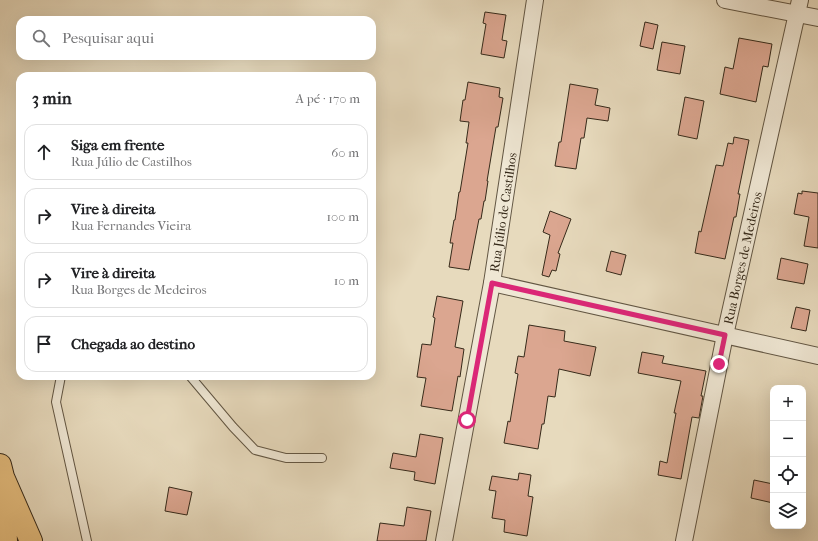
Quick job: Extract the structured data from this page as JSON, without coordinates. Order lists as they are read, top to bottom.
{
  "streets": {
    "street": ["Rua Júlio de Castilhos", "Rua Borges de Medeiros"]
  },
  "page": {
    "search": "Pesquisar aqui",
    "heading": ["3 min", "A pé · 170 m"],
    "list": [
      ["Siga em frente", "Rua Júlio de Castilhos", "60 m"],
      ["Vire à direita", "Rua Fernandes Vieira", "100 m"],
      ["Vire à direita", "Rua Borges de Medeiros", "10 m"],
      "Chegada ao destino"
    ],
    "map_buttons": ["+", "−"]
  }
}
